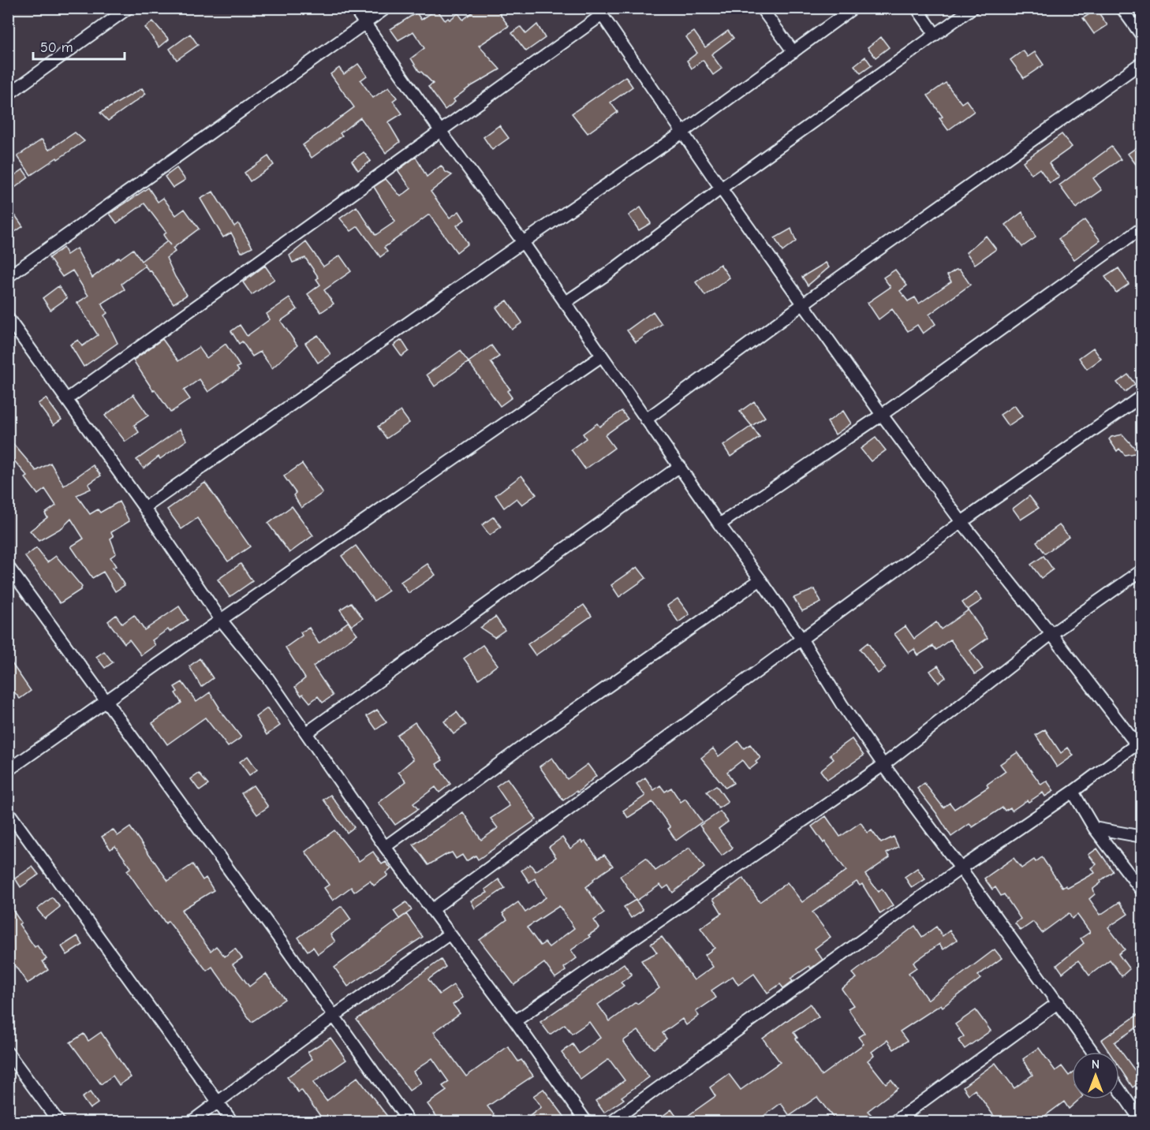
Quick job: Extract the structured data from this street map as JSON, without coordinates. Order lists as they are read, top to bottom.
{
  "scale_bar": "50 m",
  "north": "top"
}
